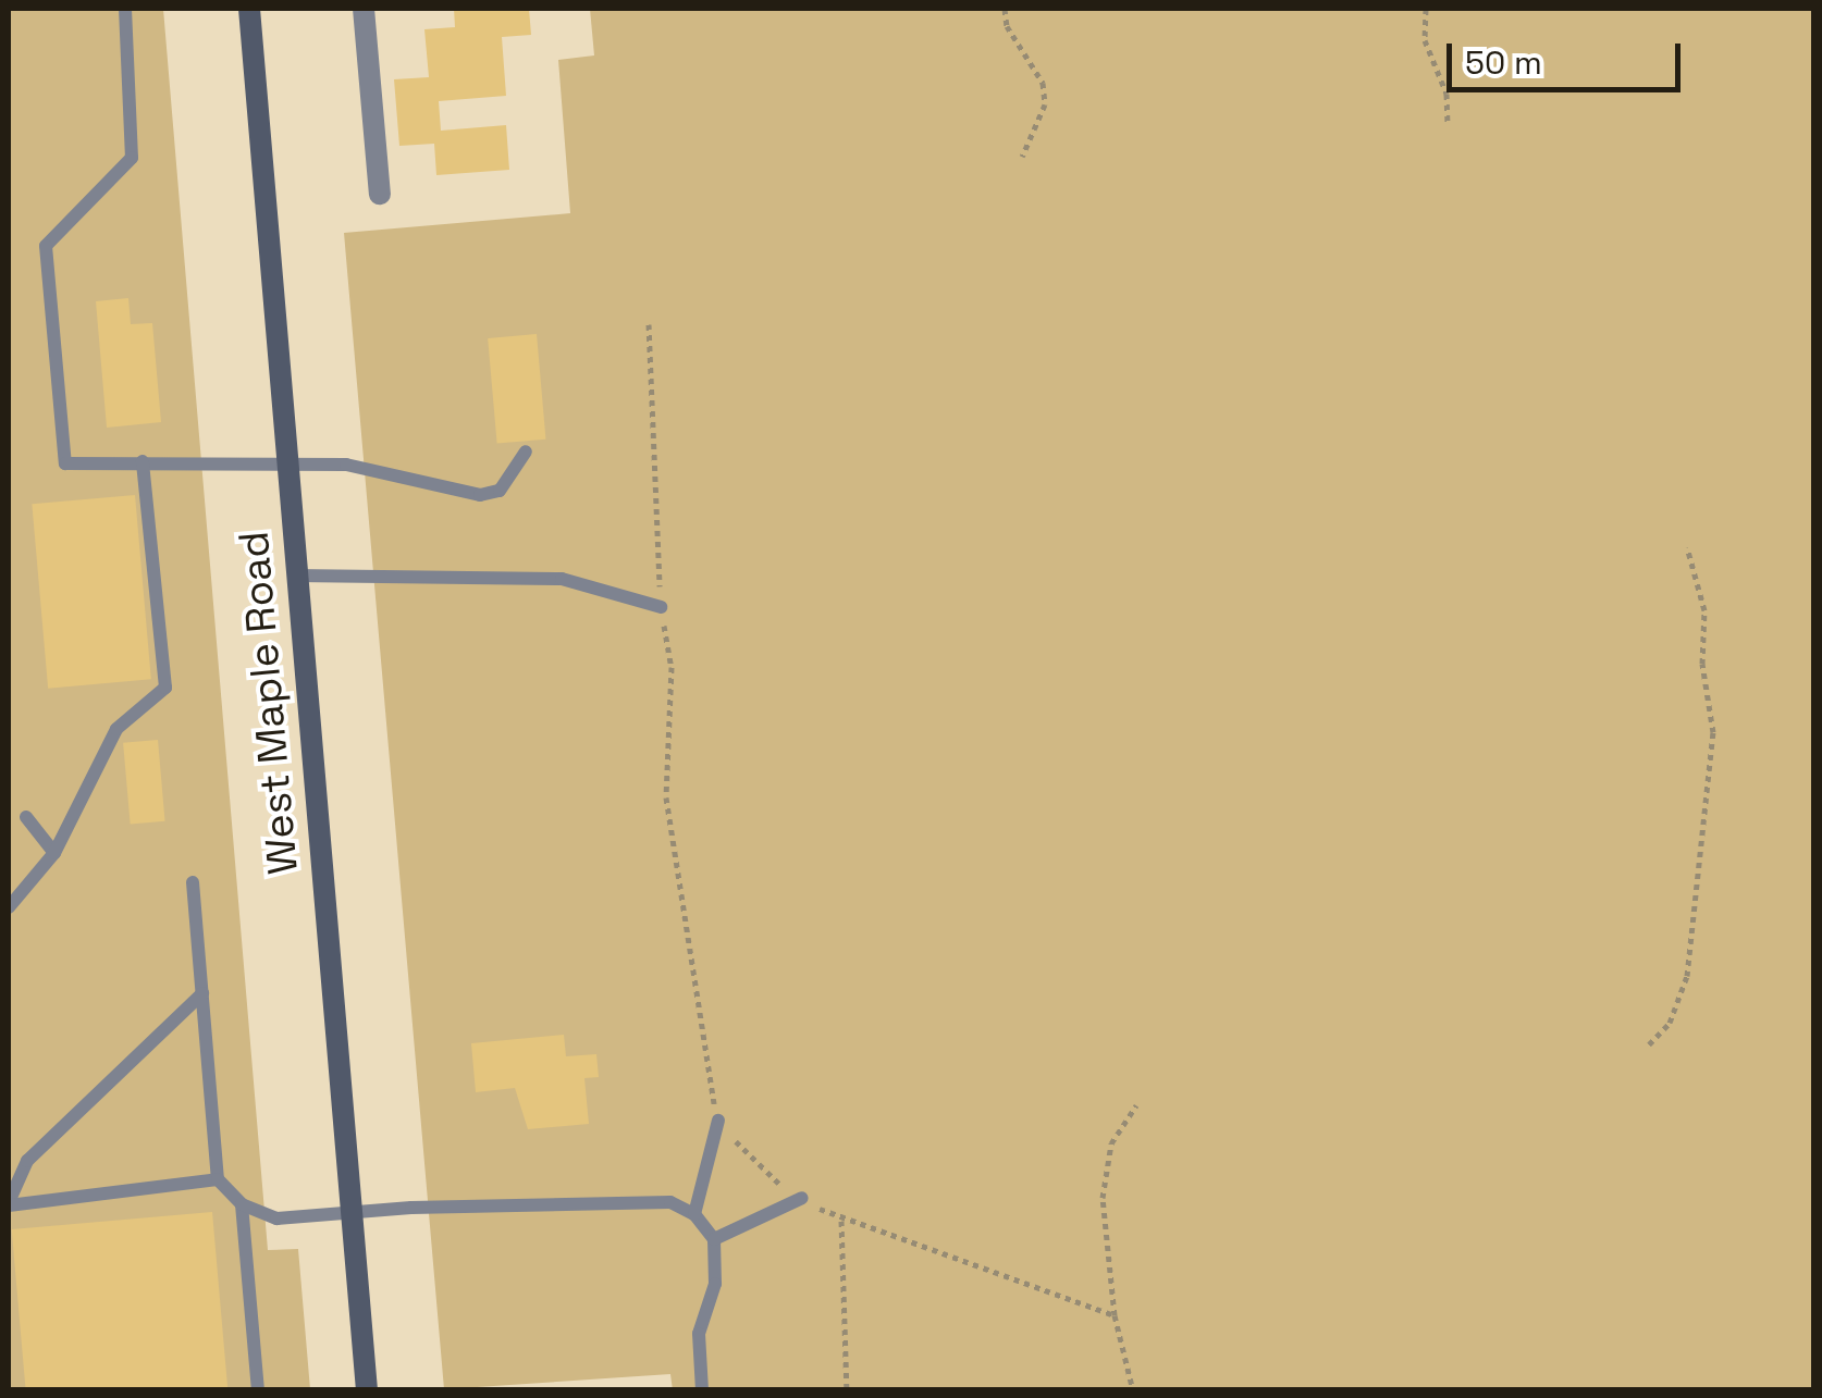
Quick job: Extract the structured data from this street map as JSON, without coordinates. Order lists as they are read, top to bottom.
{
  "streets": {
    "main road": ["West Maple Road"]
  },
  "scale_bar": "50 m"
}
